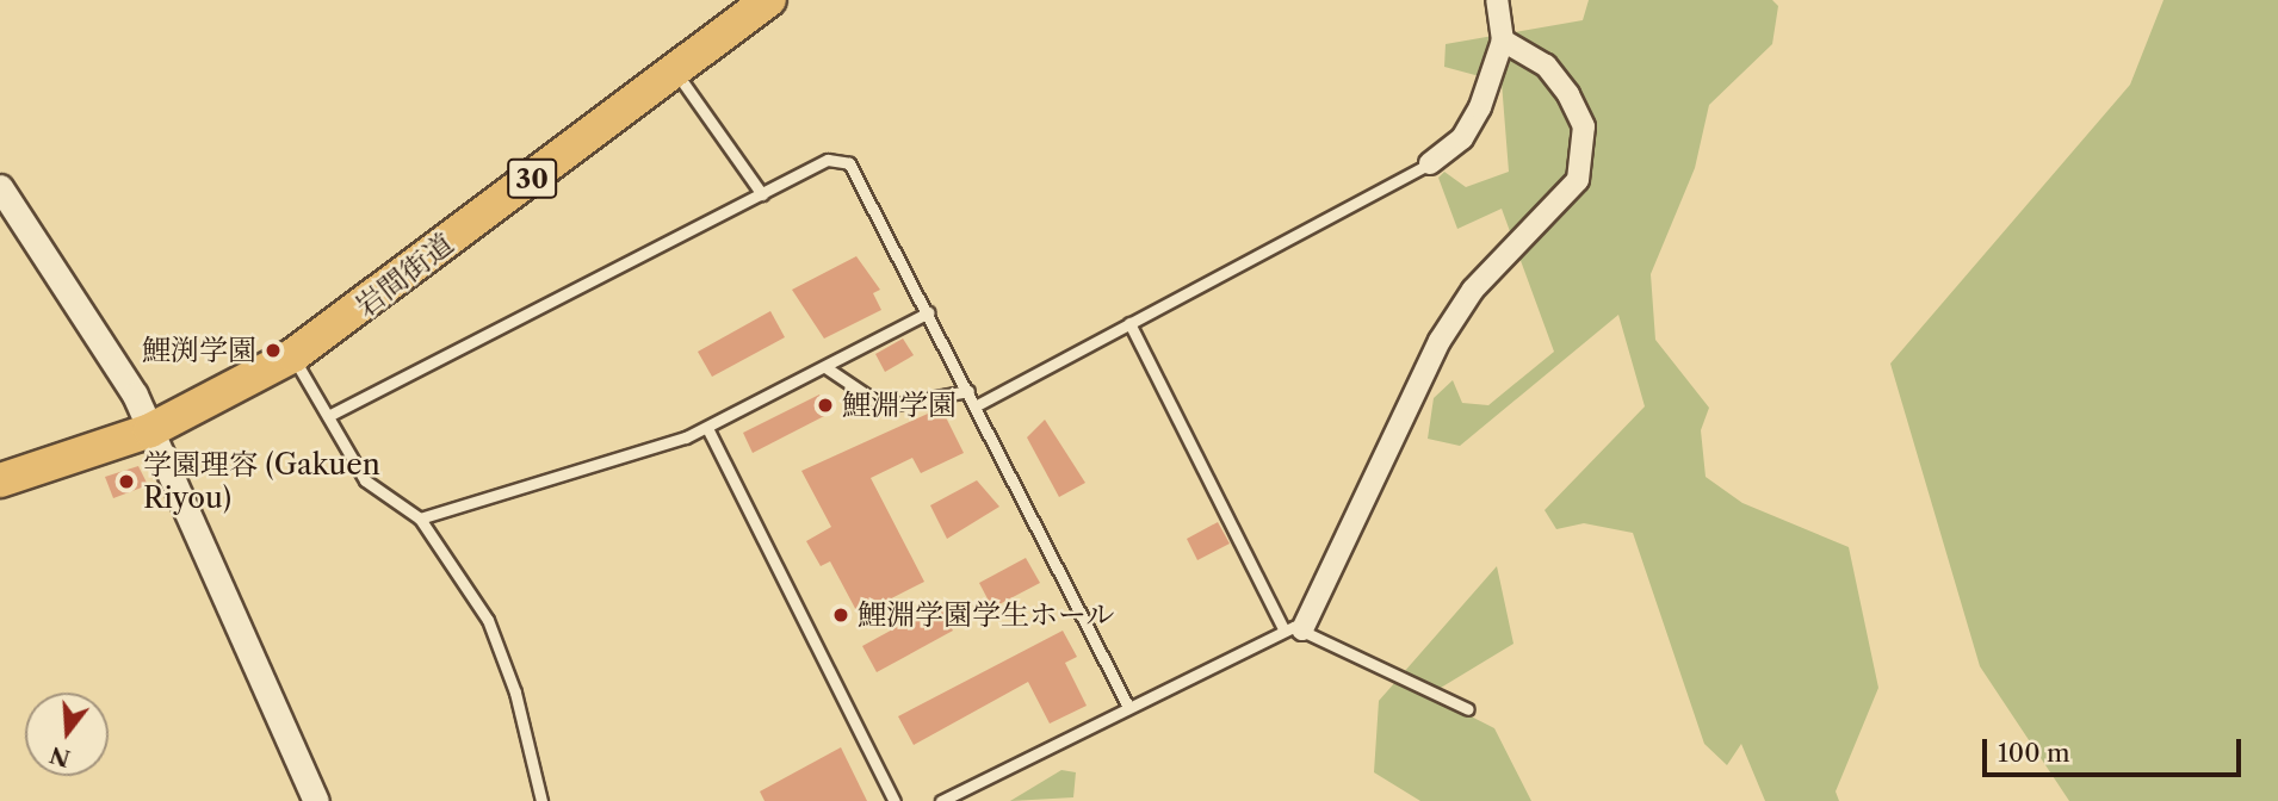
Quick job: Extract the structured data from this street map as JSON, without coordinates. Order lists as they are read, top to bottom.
{
  "streets": {
    "main road": ["30", "岩間街道"]
  },
  "places": [
    "鯉渕学園",
    "鯉淵学園",
    "学園理容 (Gakuen Riyou)",
    "鯉淵学園学生ホール"
  ],
  "scale_bar": "100 m",
  "north": "bottom"
}
